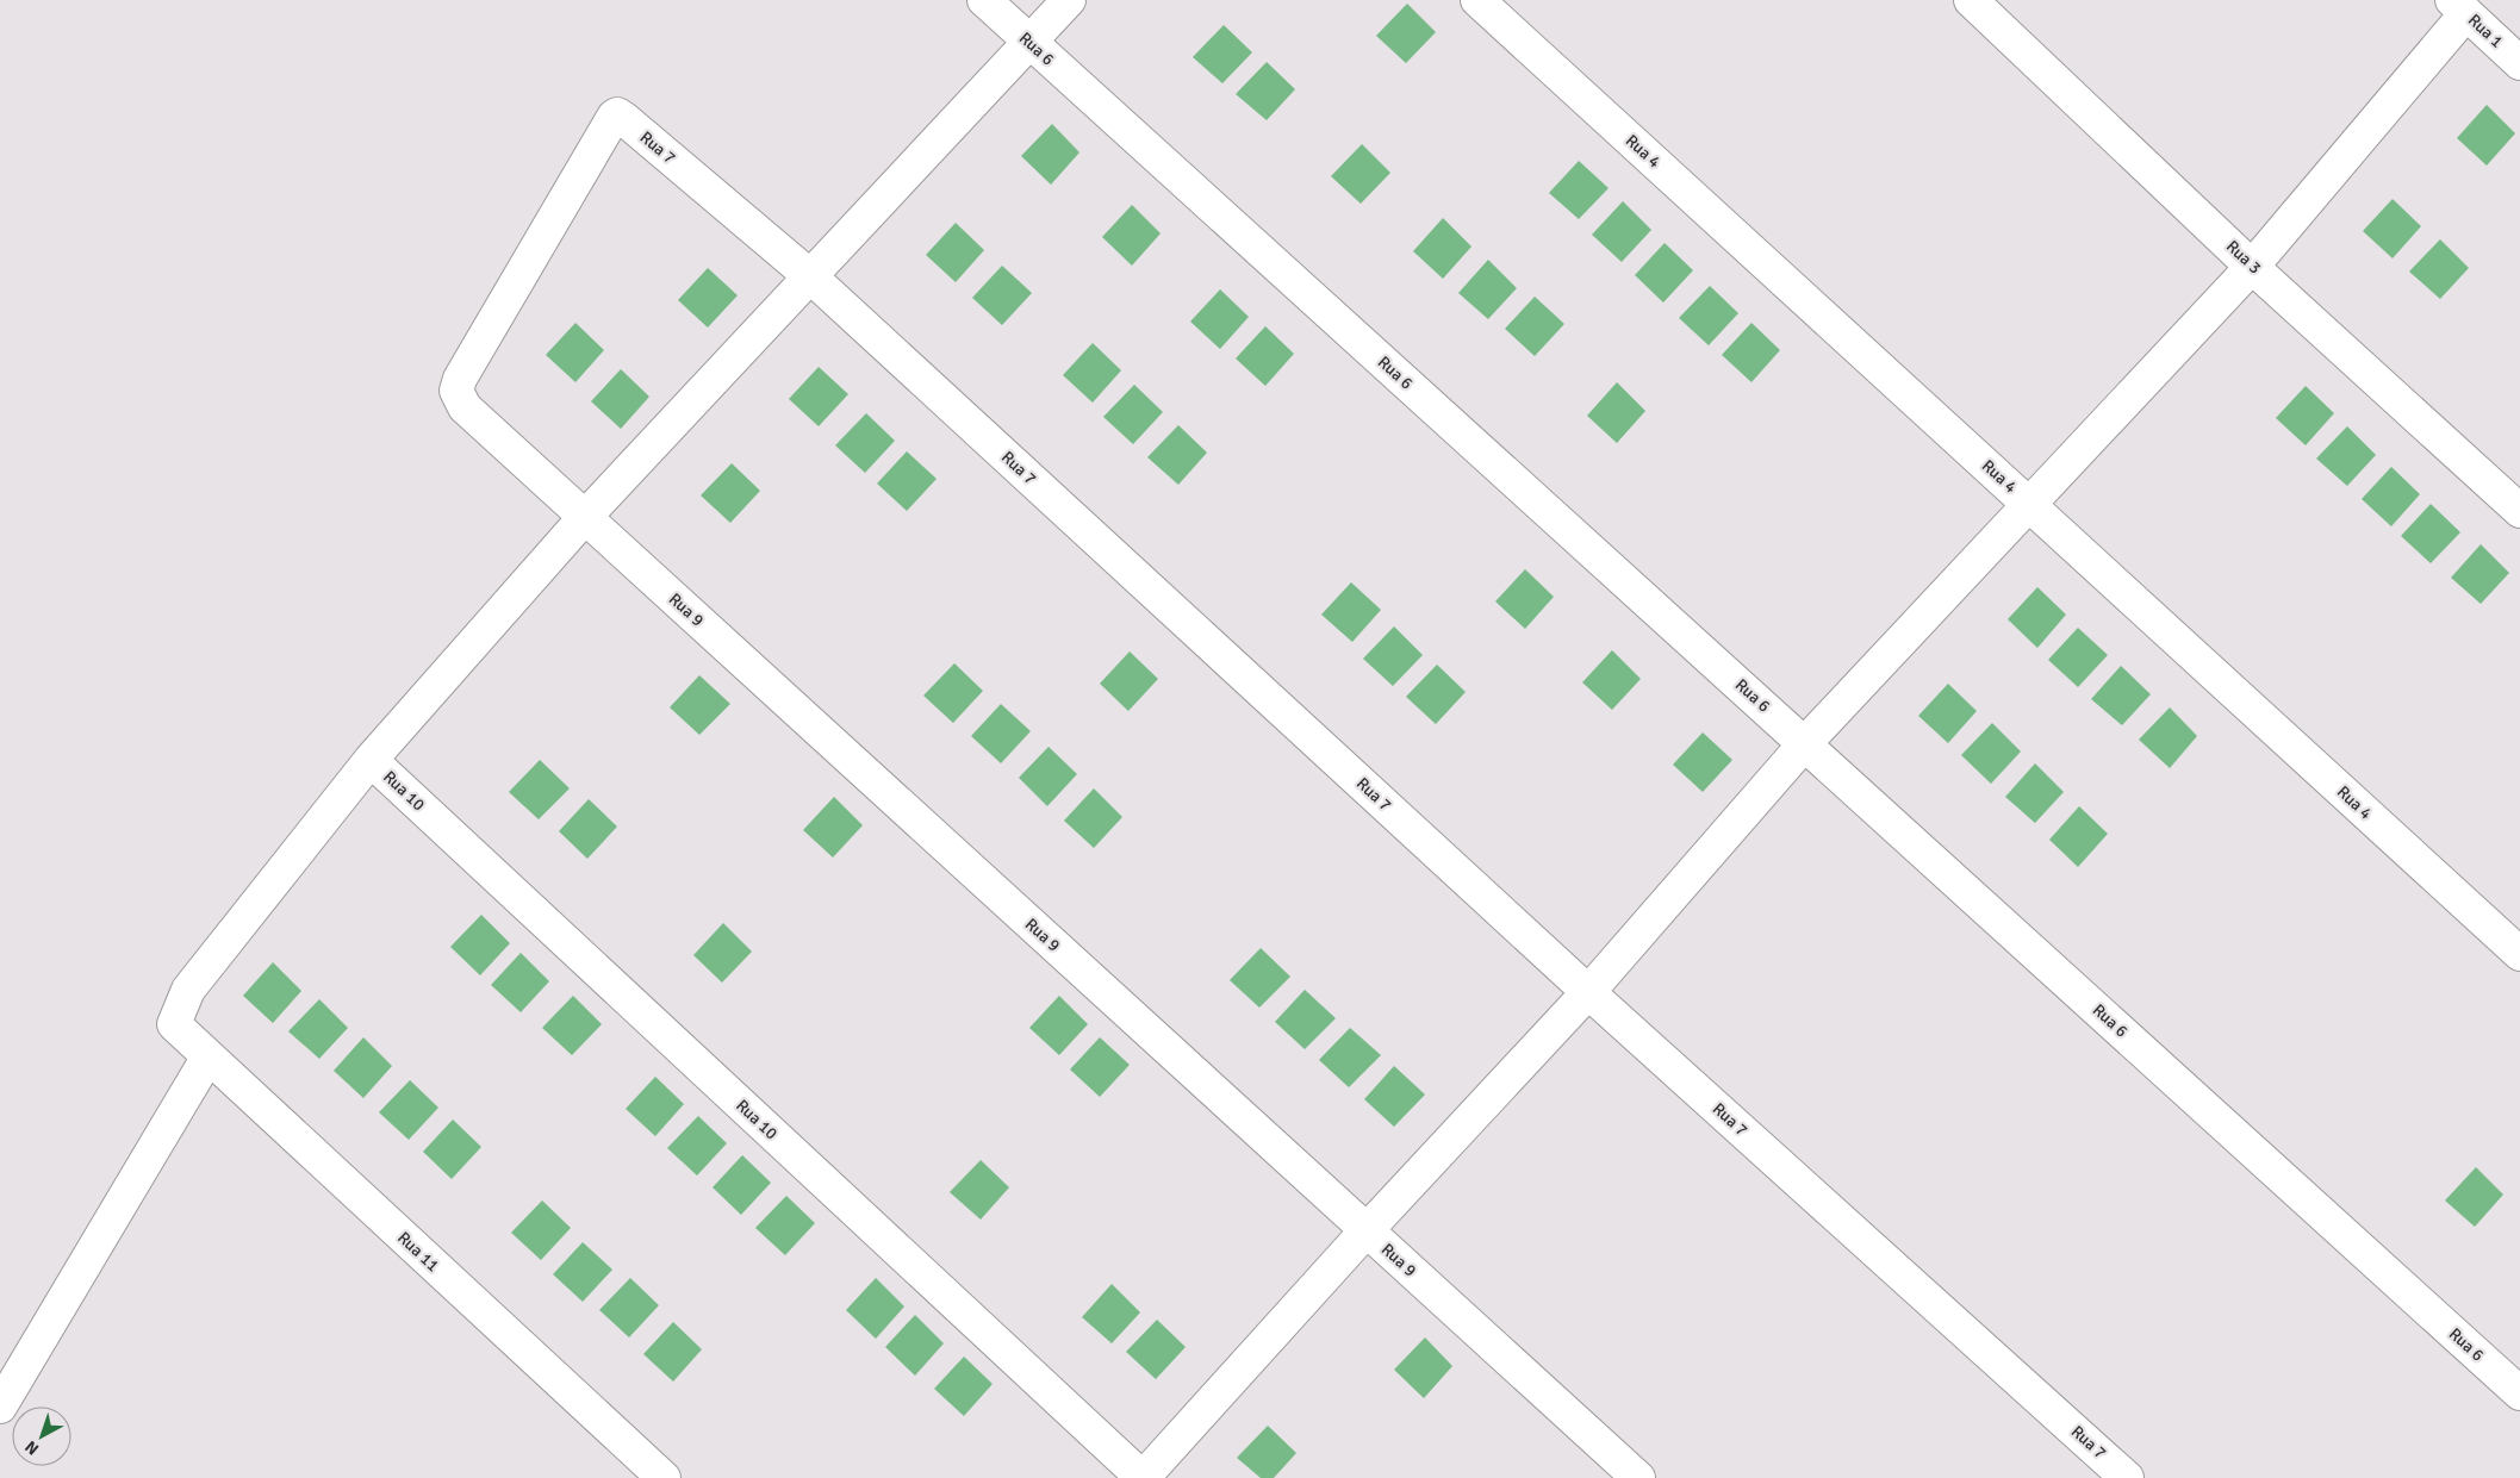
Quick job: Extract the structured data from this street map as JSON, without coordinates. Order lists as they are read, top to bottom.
{
  "streets": {
    "street": [
      "Rua 1",
      "Rua 6",
      "Rua 7",
      "Rua 4",
      "Rua 3",
      "Rua 9",
      "Rua 10",
      "Rua 11"
    ]
  },
  "crossings": [
    ["Rua 7", "Rua 9"],
    ["Rua 10", "Rua 11"]
  ],
  "north": "bottom left"
}
